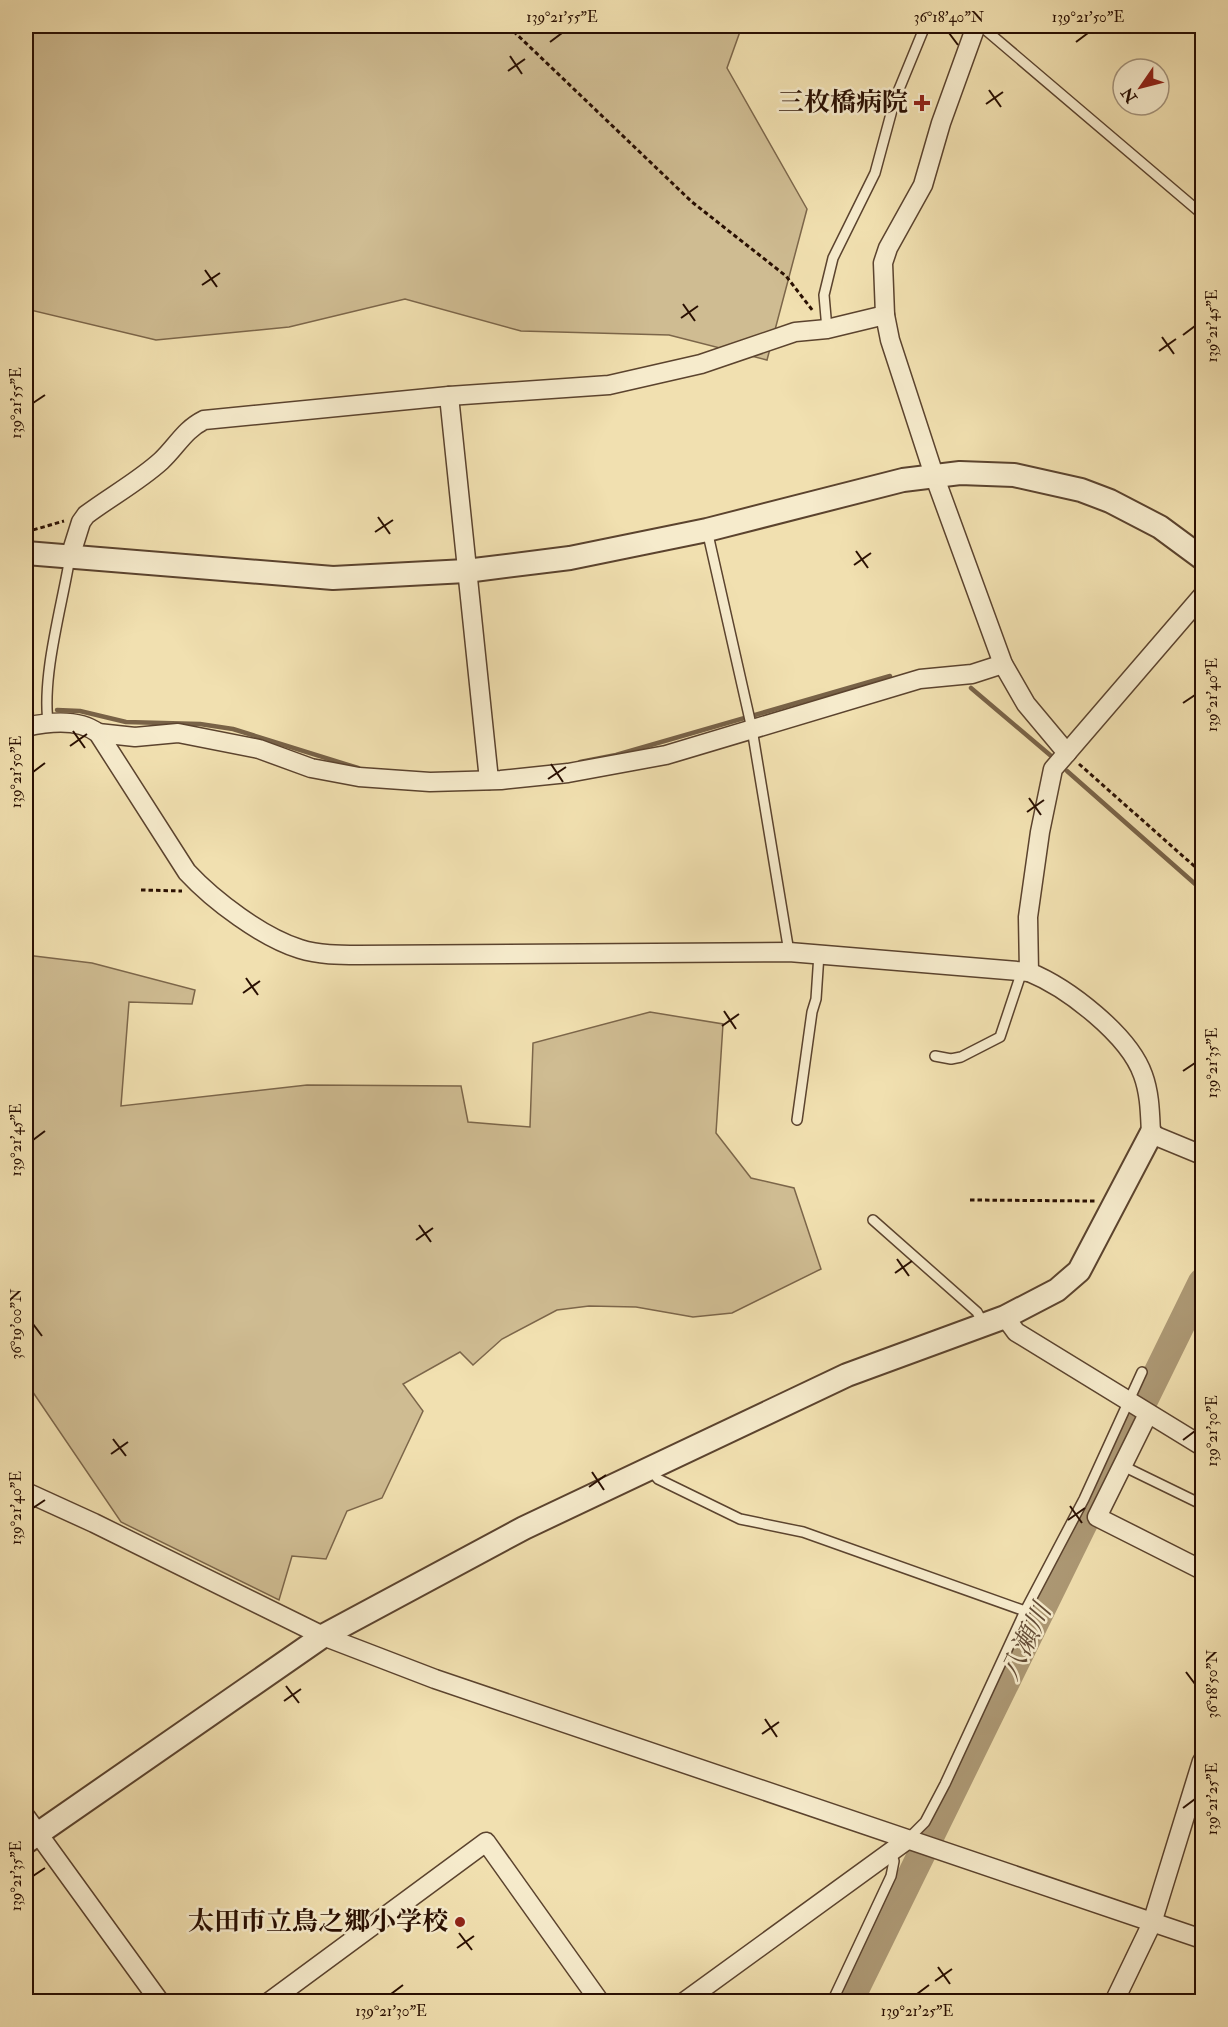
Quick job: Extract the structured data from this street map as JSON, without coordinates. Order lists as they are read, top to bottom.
{
  "water": ["八瀬川"],
  "places": {
    "health": ["三枚橋病院"],
    "other": ["太田市立鳥之郷小学校"]
  },
  "north": "bottom left",
  "coordinates": [
    "139°21'55\"E",
    "36°18'40\"N",
    "139°21'50\"E",
    "139°21'45\"E",
    "139°21'40\"E",
    "139°21'35\"E",
    "36°19'00\"N",
    "139°21'30\"E",
    "36°18'50\"N",
    "139°21'25\"E"
  ]
}
